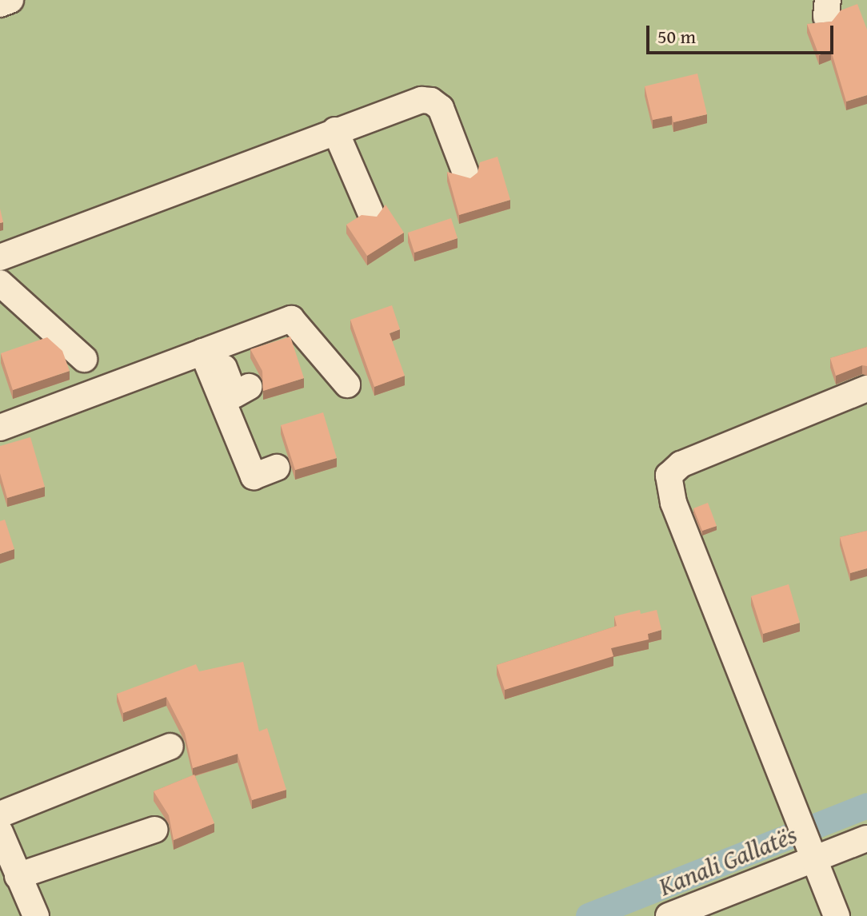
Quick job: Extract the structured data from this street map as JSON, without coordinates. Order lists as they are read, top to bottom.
{
  "water": ["Kanali Gallatës"],
  "scale_bar": "50 m"
}
